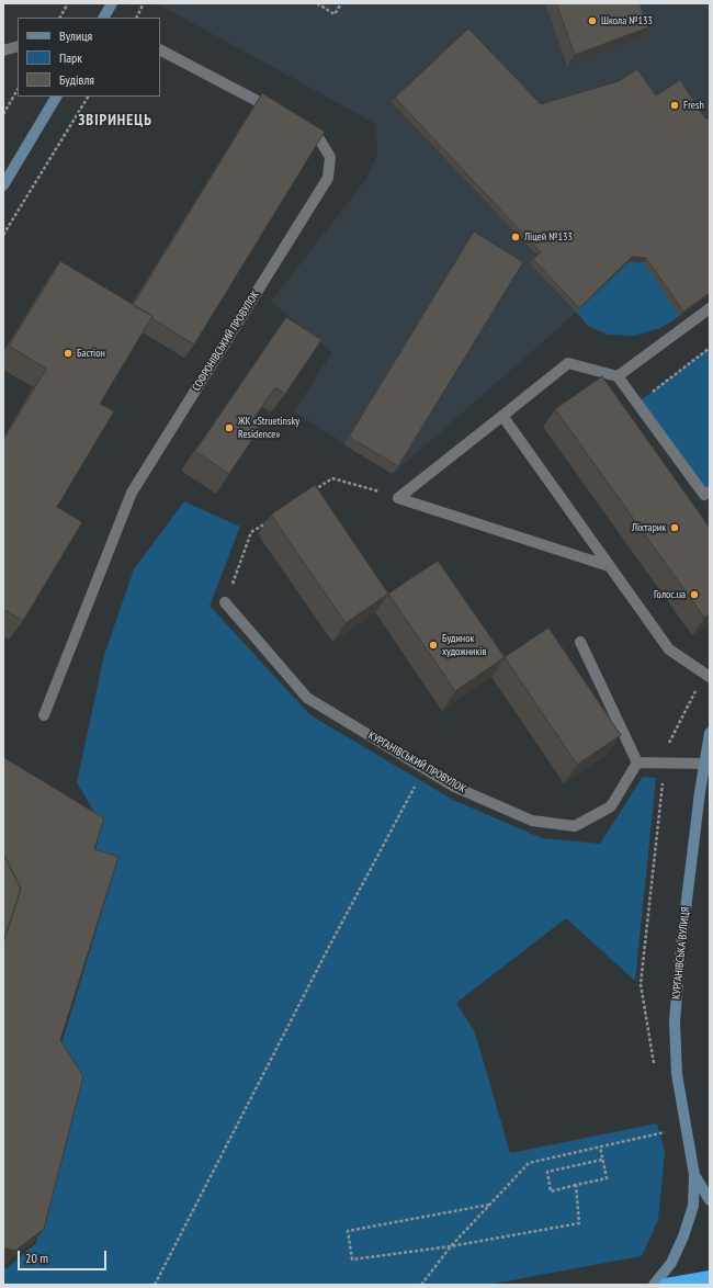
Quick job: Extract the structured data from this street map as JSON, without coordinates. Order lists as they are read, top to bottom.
{
  "streets": {
    "street": ["СОФРОНІВСЬКИЙ ПРОВУЛОК", "КУРГАНІВСЬКИЙ ПРОВУЛОК", "КУРГАНІВСЬКА ВУЛИЦЯ"]
  },
  "districts": ["ЗВІРИНЕЦЬ"],
  "places": [
    "Школа №133",
    "Fresh",
    "Ліцей №133",
    "Бастіон",
    "ЖК «Struetinsky Residence»",
    "Ліхтарик",
    "Голос.ua",
    "Будинок художників"
  ],
  "legend": ["Вулиця", "Парк", "Будівля"],
  "scale_bar": "20 m"
}
